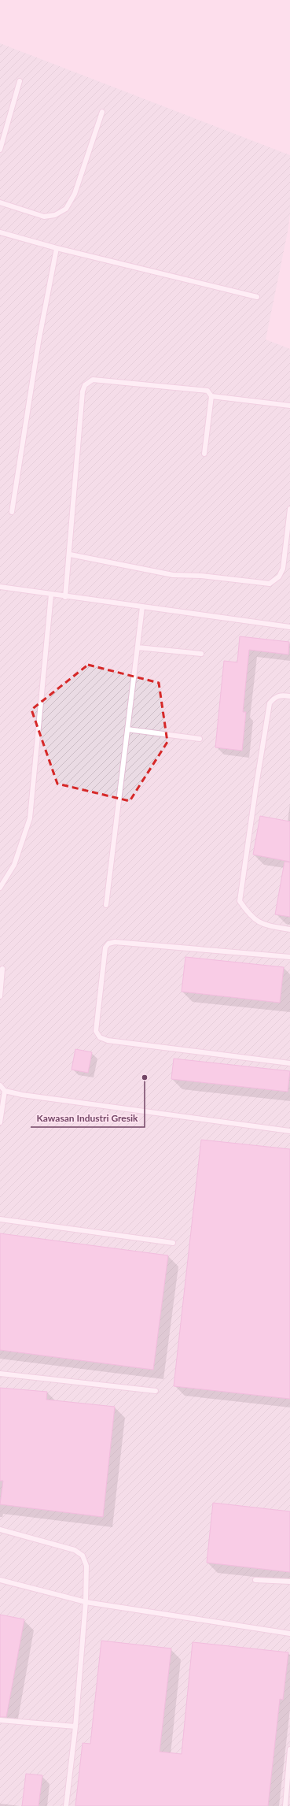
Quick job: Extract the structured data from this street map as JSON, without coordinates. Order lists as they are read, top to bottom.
{
  "places": ["Kawasan Industri Gresik"]
}
